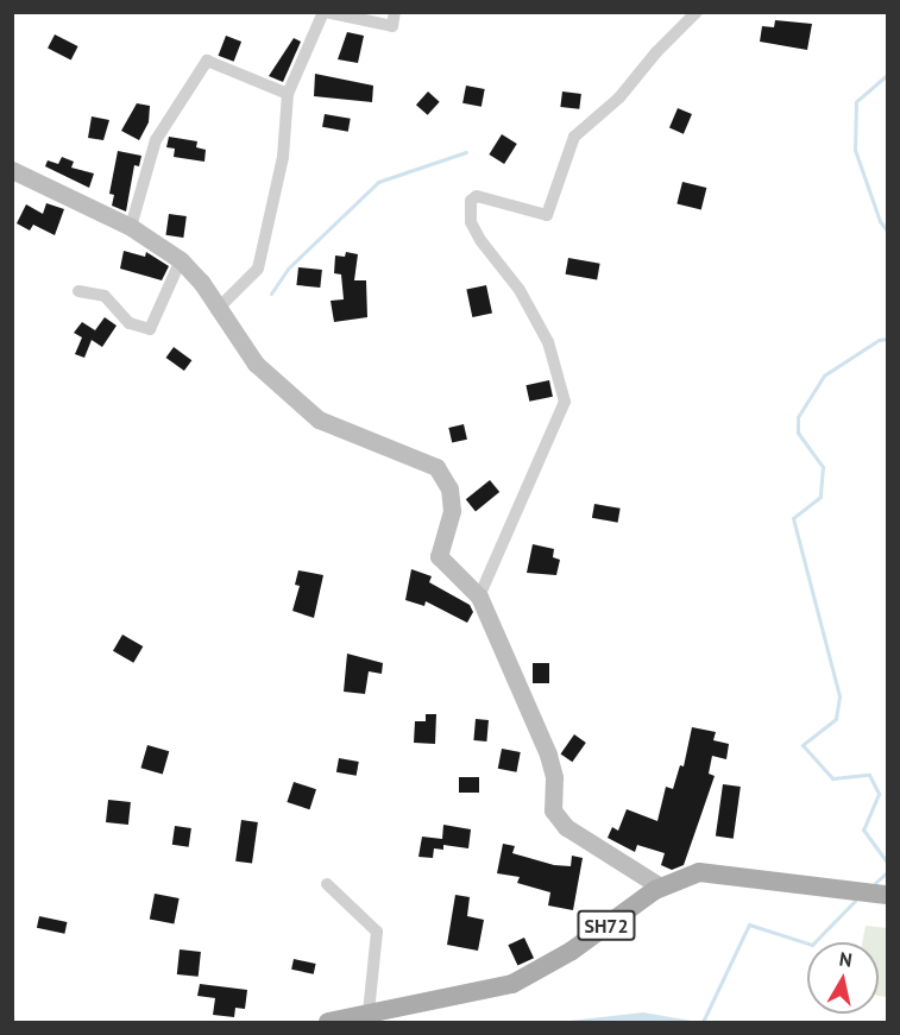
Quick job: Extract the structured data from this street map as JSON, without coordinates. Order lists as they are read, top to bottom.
{
  "streets": {
    "main road": ["SH72"]
  },
  "north": "top"
}
